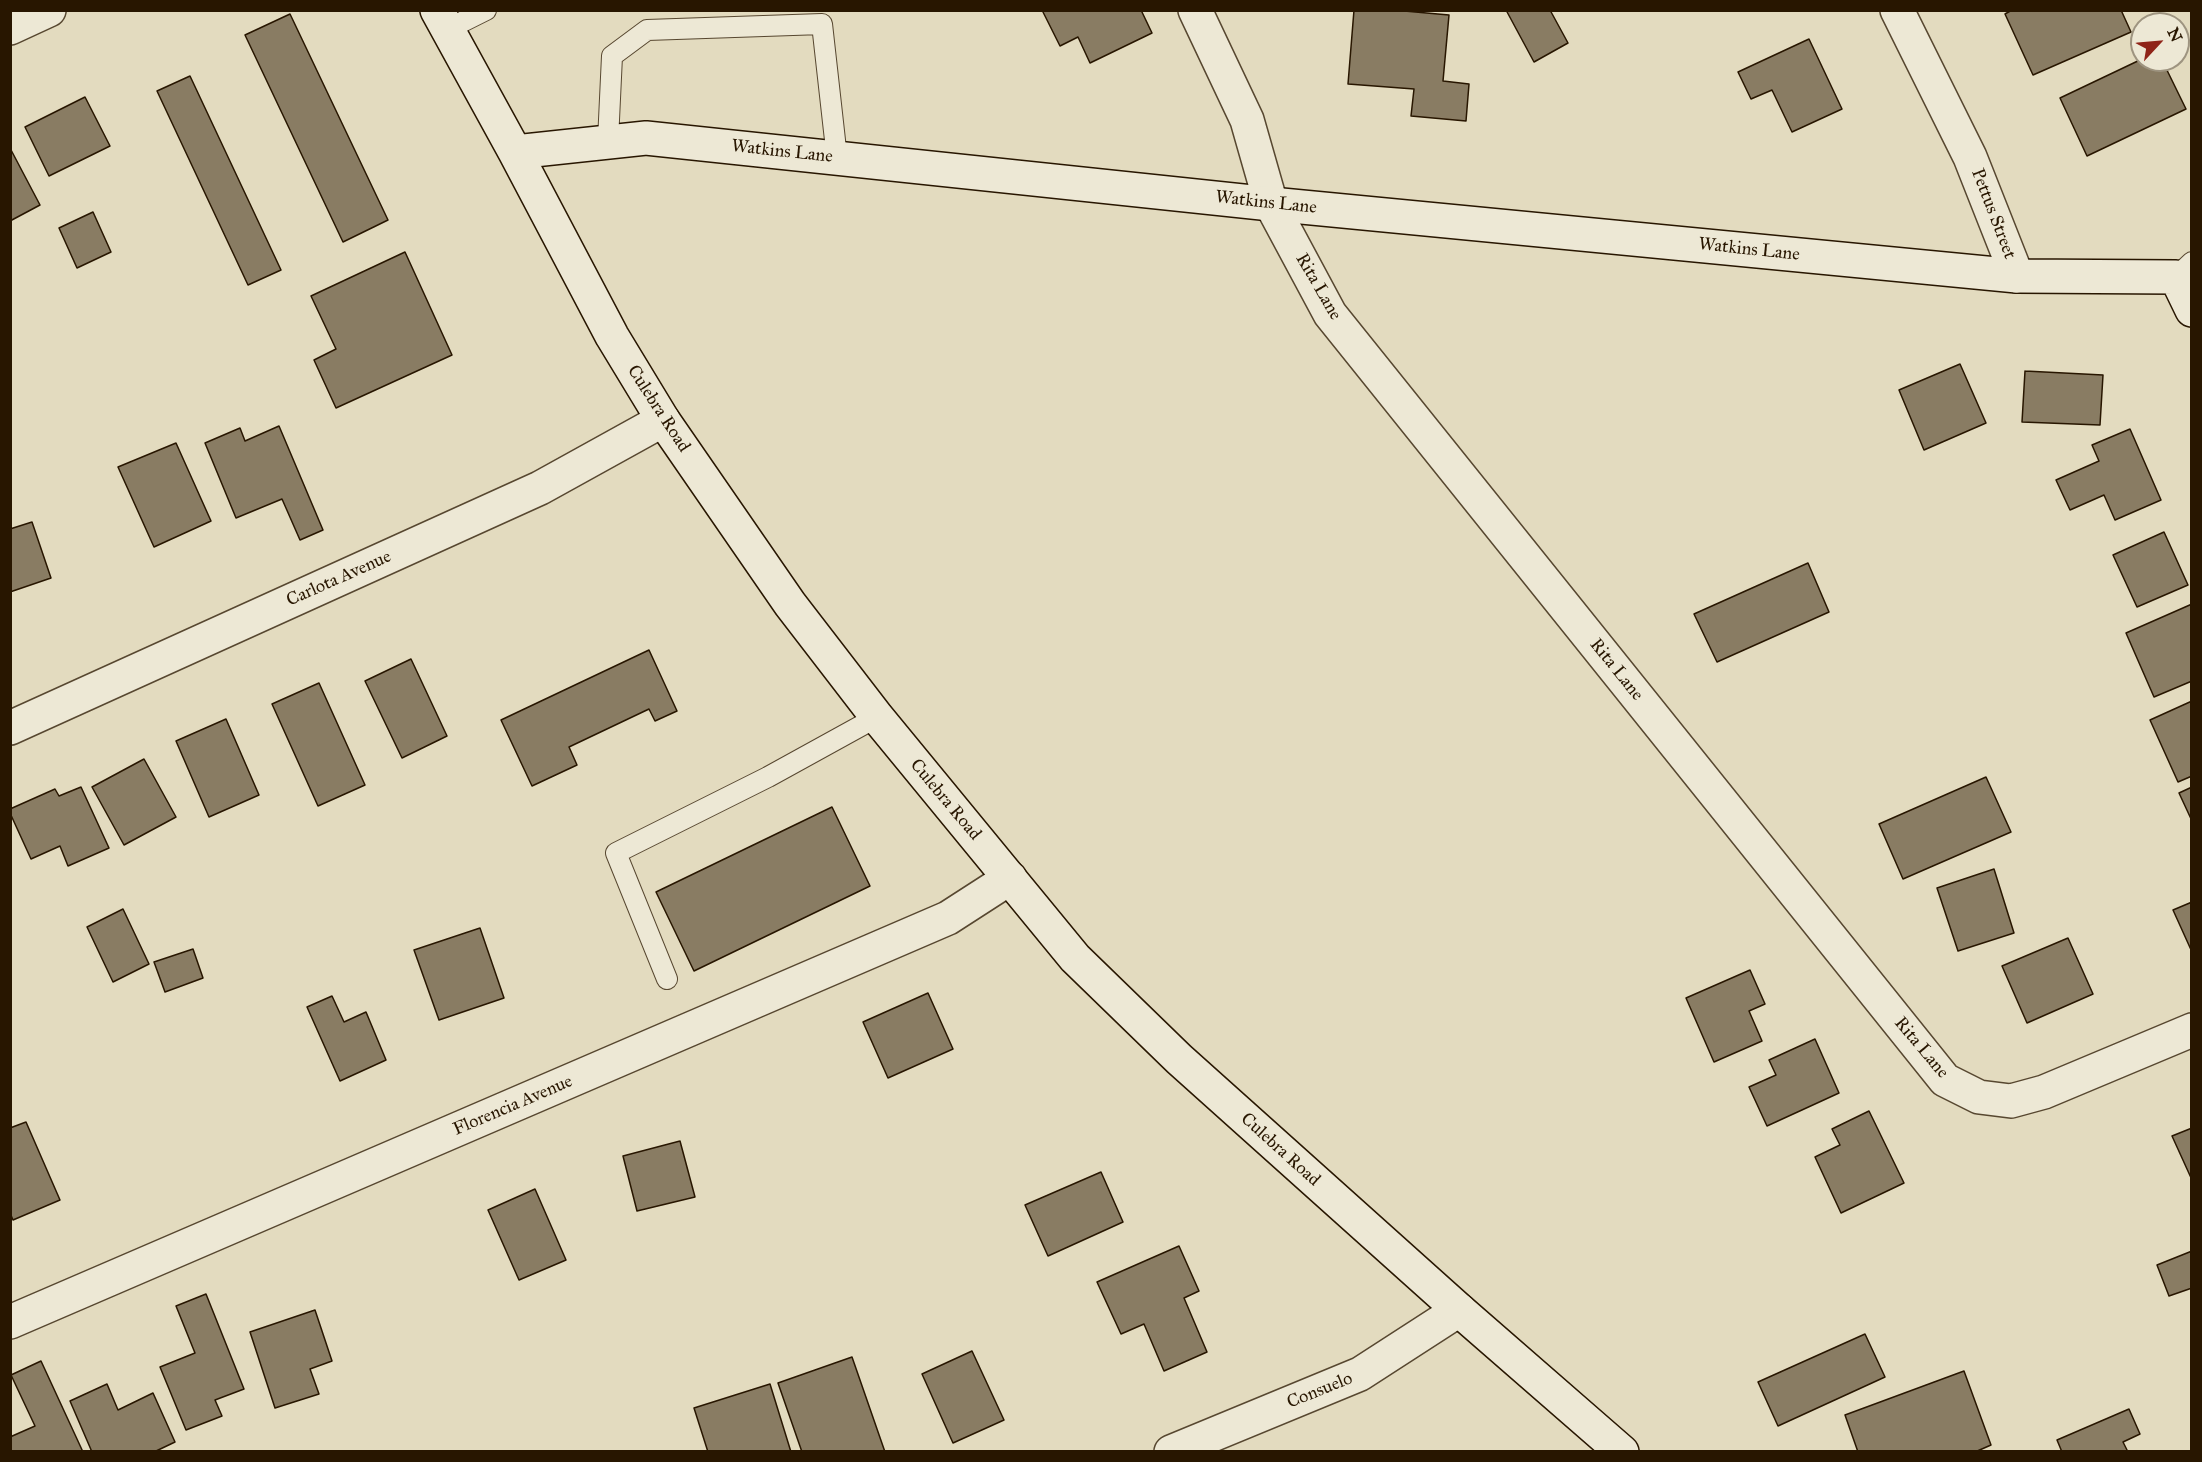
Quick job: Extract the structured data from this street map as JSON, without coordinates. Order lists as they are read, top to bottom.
{
  "streets": {
    "street": [
      "Watkins Lane",
      "Pettus Street",
      "Rita Lane",
      "Culebra Road",
      "Carlota Avenue",
      "Florencia Avenue",
      "Consuelo"
    ]
  },
  "crossings": [
    ["Watkins Lane", "Pettus Street"],
    ["Watkins Lane", "Rita Lane"],
    ["Watkins Lane", "Culebra Road"],
    ["Culebra Road", "Carlota Avenue"],
    ["Culebra Road", "Florencia Avenue"],
    ["Culebra Road", "Consuelo"]
  ],
  "north": "top right"
}
